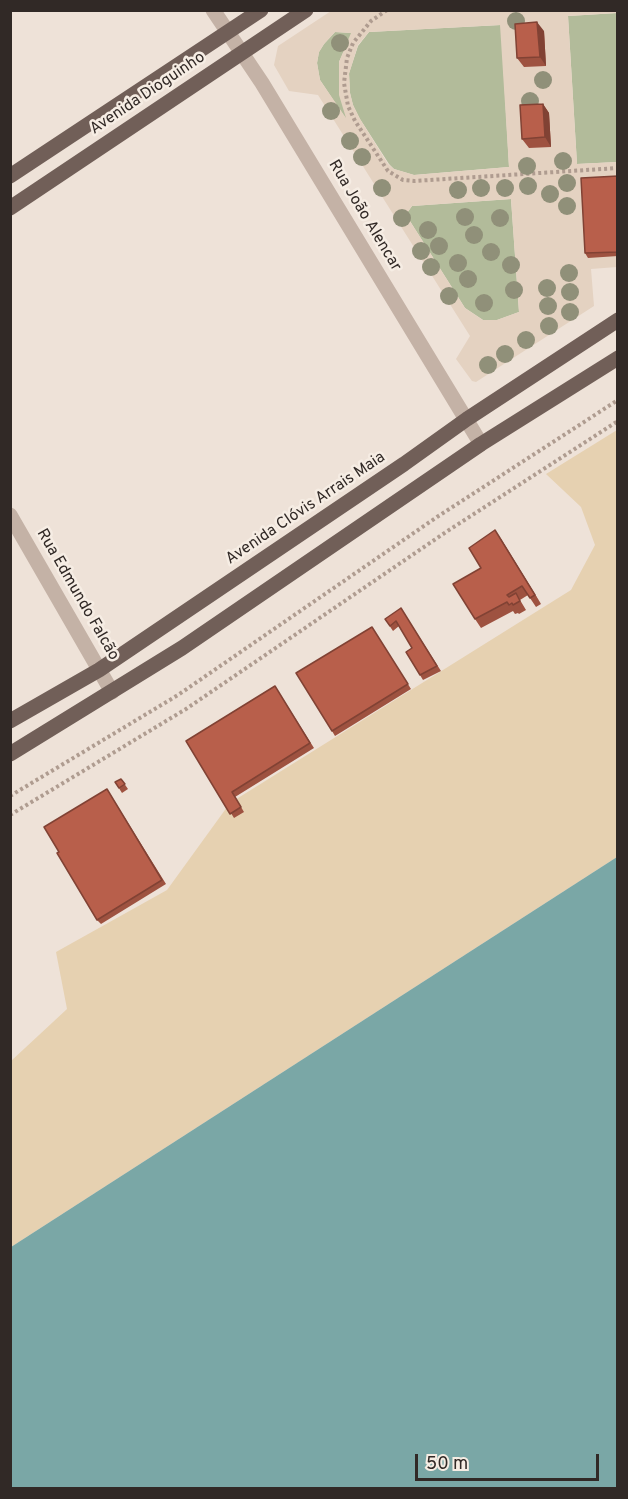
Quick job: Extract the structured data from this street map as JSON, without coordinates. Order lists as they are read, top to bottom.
{
  "streets": {
    "main road": ["Avenida Dioguinho", "Avenida Clóvis Arrais Maia"],
    "street": ["Rua João Alencar", "Rua Edmundo Falcão"]
  },
  "crossings": [
    ["Avenida Dioguinho", "Rua João Alencar"],
    ["Rua João Alencar", "Avenida Clóvis Arrais Maia"],
    ["Avenida Clóvis Arrais Maia", "Rua Edmundo Falcão"]
  ],
  "scale_bar": "50 m"
}
